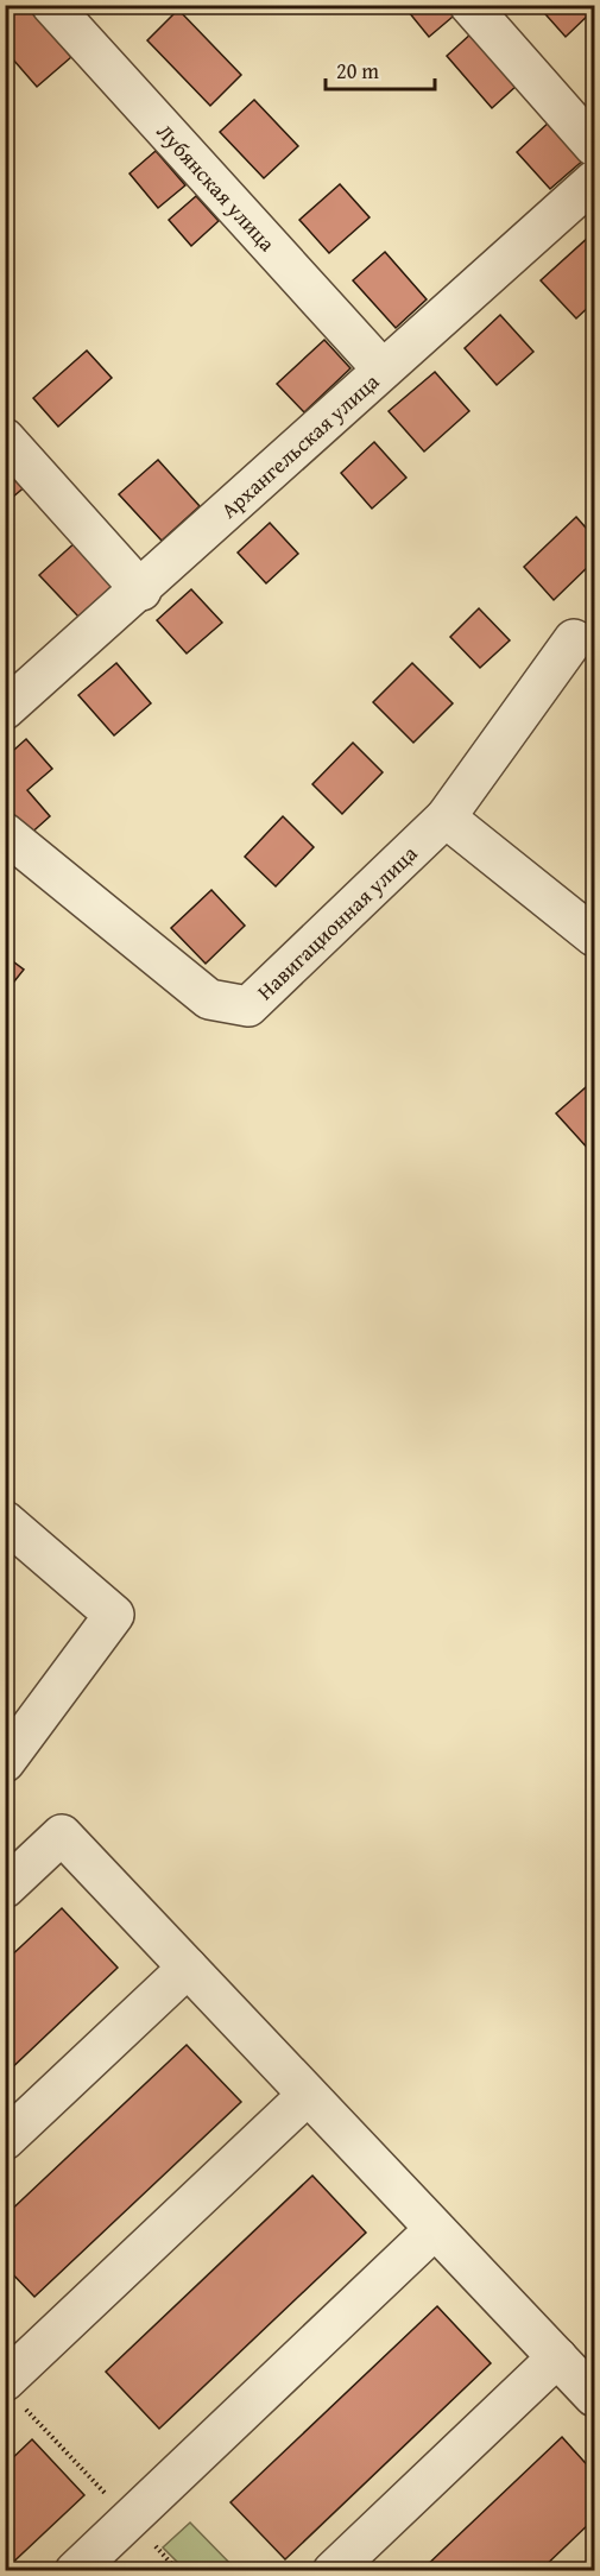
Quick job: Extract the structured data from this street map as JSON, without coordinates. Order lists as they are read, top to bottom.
{
  "streets": {
    "street": ["Лубянская улица", "Архангельская улица", "Навигационная улица"]
  },
  "crossings": [
    ["Лубянская улица", "Архангельская улица"]
  ],
  "scale_bar": "20 m"
}
